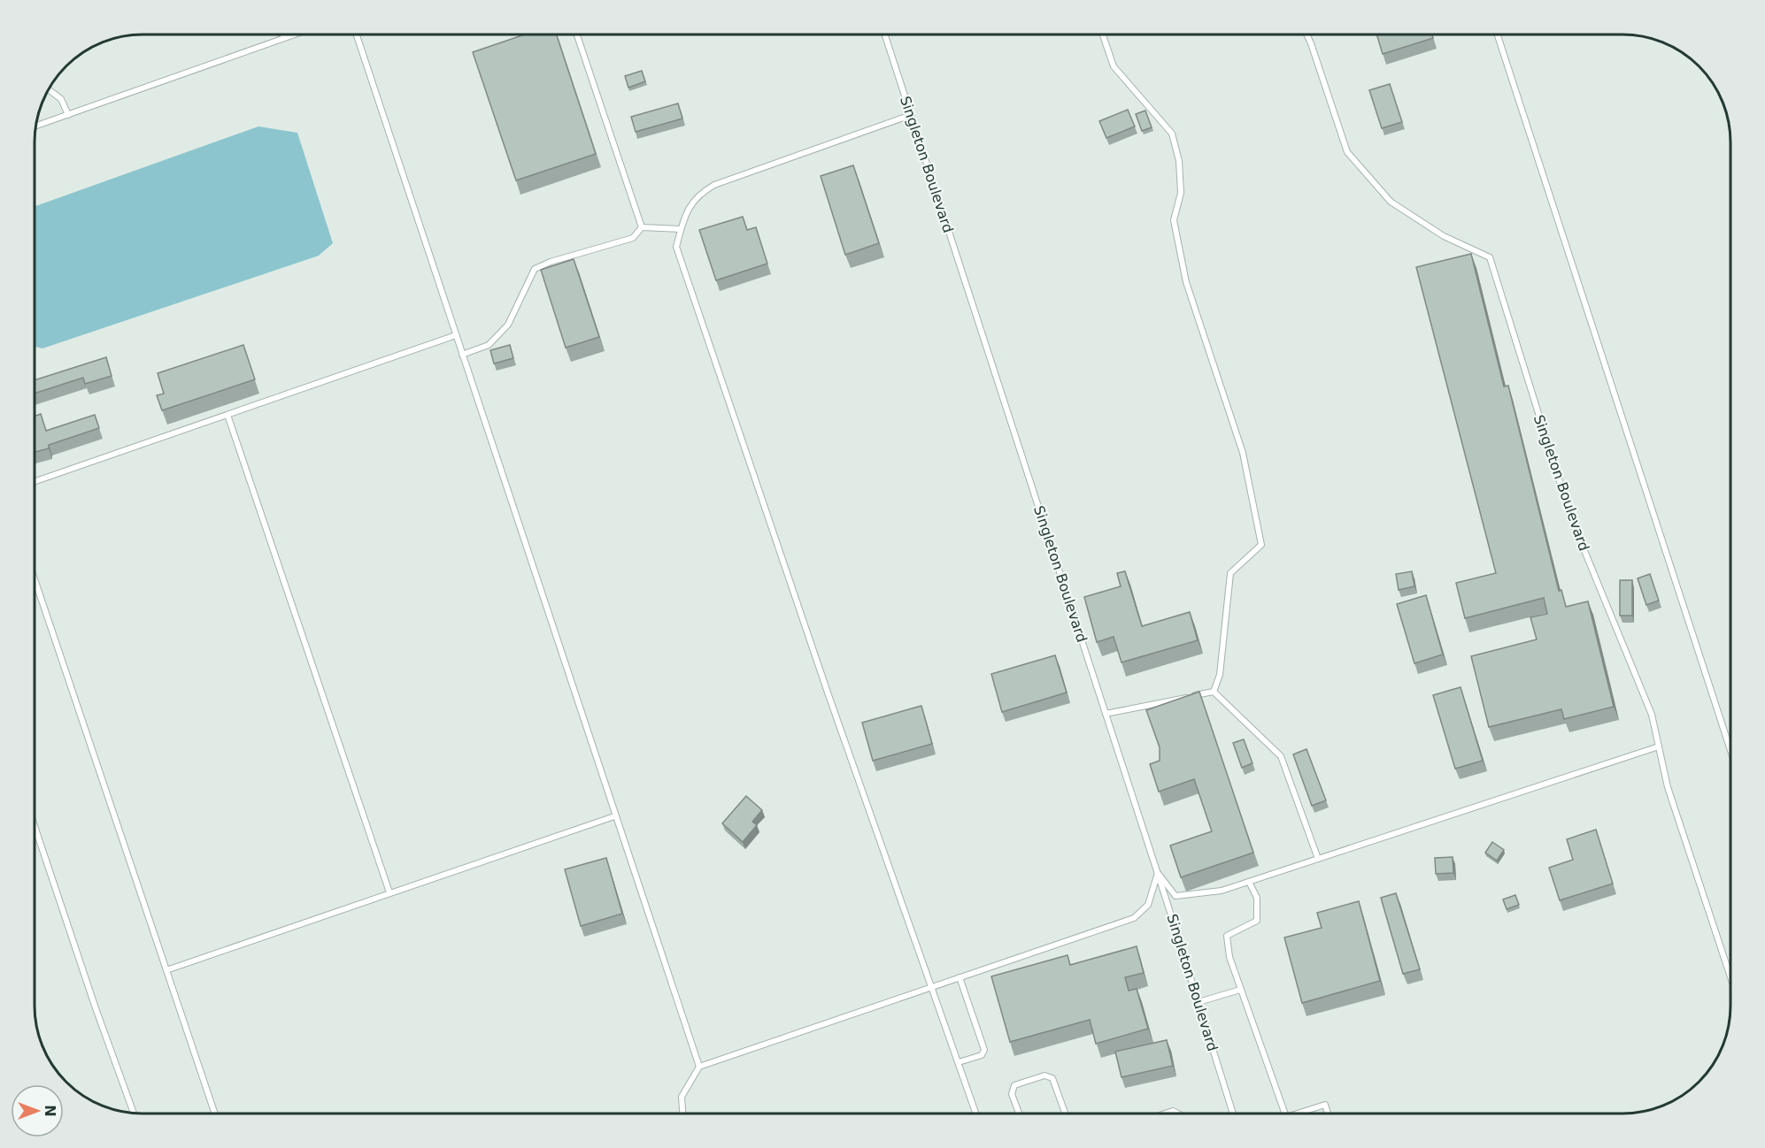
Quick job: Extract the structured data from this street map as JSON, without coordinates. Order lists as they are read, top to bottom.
{
  "streets": {
    "lane": ["Singleton Boulevard"]
  },
  "north": "right"
}
